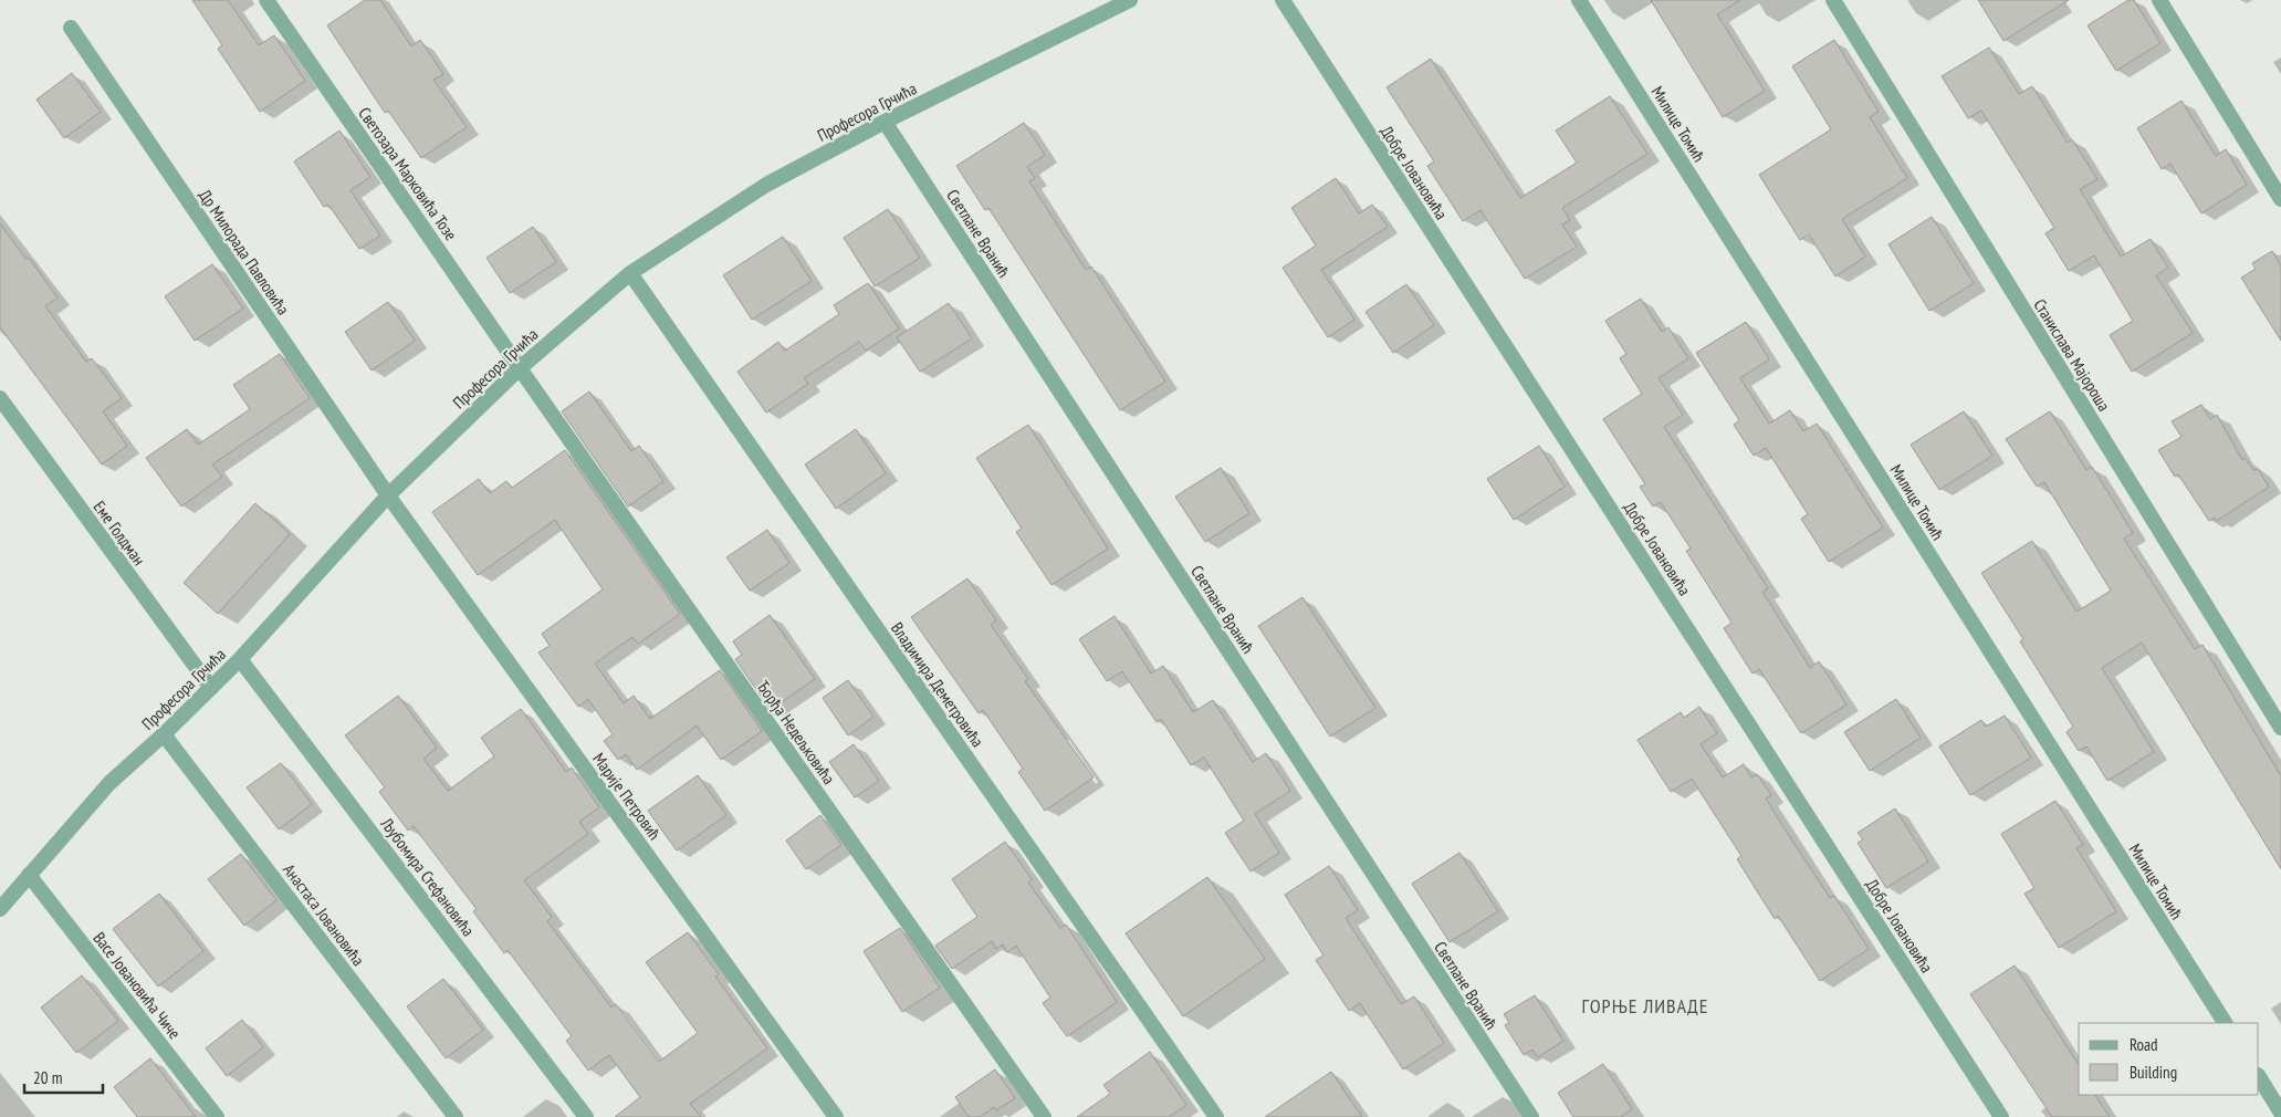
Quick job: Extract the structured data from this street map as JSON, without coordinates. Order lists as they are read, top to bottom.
{
  "streets": {
    "street": [
      "Професора Грчића",
      "Милице Томић",
      "Добре Јовановића",
      "Светозара Марковића Тозе",
      "Светлане Вранић",
      "Др Милорада Павловића",
      "Станислава Мајороша",
      "Еме Голдман",
      "Владимира Деметровића",
      "Ђорђа Недељковића",
      "Марије Петровић",
      "Љубомира Стефановића",
      "Анастаса Јовановића",
      "Васе Јовановића Чиче"
    ]
  },
  "crossings": [
    ["Професора Грчића", "Светозара Марковића Тозе"],
    ["Професора Грчића", "Светлане Вранић"],
    ["Професора Грчића", "Др Милорада Павловића"],
    ["Професора Грчића", "Еме Голдман"],
    ["Професора Грчића", "Владимира Деметровића"],
    ["Професора Грчића", "Ђорђа Недељковића"],
    ["Професора Грчића", "Марије Петровић"],
    ["Професора Грчића", "Љубомира Стефановића"],
    ["Професора Грчића", "Анастаса Јовановића"],
    ["Професора Грчића", "Васе Јовановића Чиче"],
    ["Светозара Марковића Тозе", "Ђорђа Недељковића"],
    ["Др Милорада Павловића", "Марије Петровић"]
  ],
  "districts": ["ГОРЊЕ ЛИВАДЕ"],
  "legend": ["Road", "Building"],
  "scale_bar": "20 m"
}
